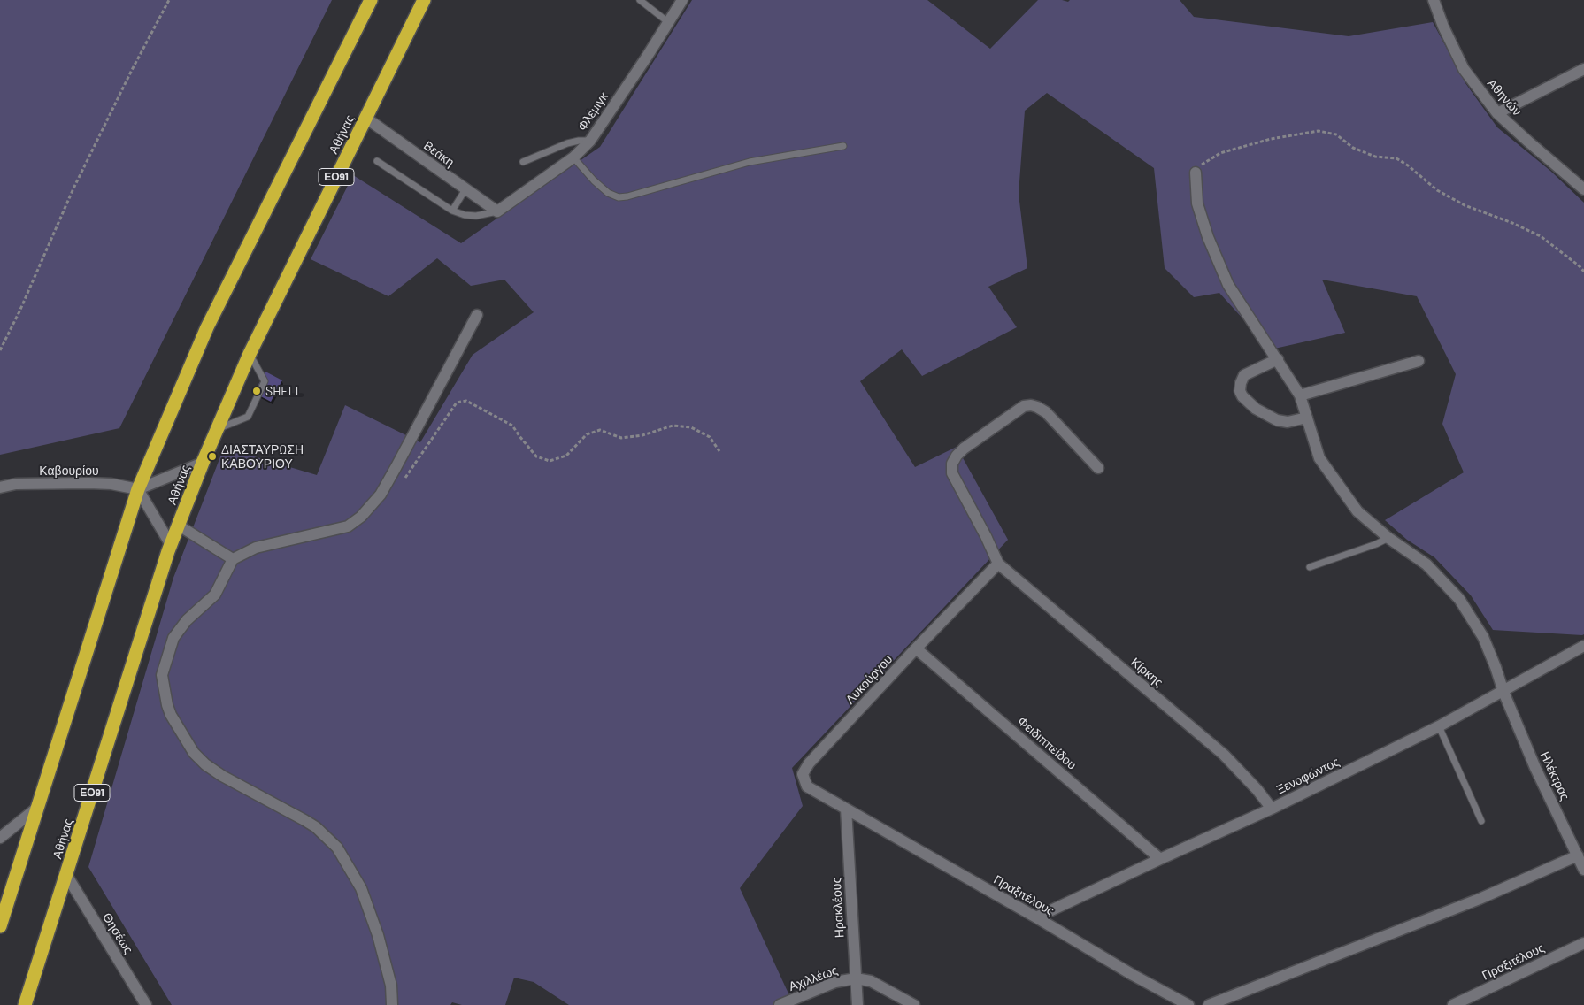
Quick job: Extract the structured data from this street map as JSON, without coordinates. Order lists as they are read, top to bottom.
{
  "streets": {
    "highway": ["Αθήνας", "ΕΟ91"],
    "street": [
      "Αθηνών",
      "Φλέμιγκ",
      "Βεάκη",
      "Καβουρίου",
      "Κίρκης",
      "Λυκούργου",
      "Φειδιππείδου",
      "Ξενοφώντος",
      "Ηλέκτρας",
      "Πραξιτέλους",
      "Ηρακλέους",
      "Θησέως",
      "Αχιλλέως"
    ]
  },
  "crossings": [
    ["Φλέμιγκ", "Βεάκη"],
    ["Αθήνας", "Βεάκη"],
    ["Αθήνας", "Θησέως"],
    ["Κίρκης", "Λυκούργου"],
    ["Κίρκης", "Ξενοφώντος"],
    ["Λυκούργου", "Φειδιππείδου"],
    ["Λυκούργου", "Πραξιτέλους"],
    ["Λυκούργου", "Ηρακλέους"],
    ["Φειδιππείδου", "Ξενοφώντος"],
    ["Ξενοφώντος", "Ηλέκτρας"],
    ["Ξενοφώντος", "Πραξιτέλους"],
    ["Πραξιτέλους", "Ηρακλέους"],
    ["Ηρακλέους", "Αχιλλέως"]
  ],
  "places": ["SHELL", "ΔΙΑΣΤΑΥΡΩΣΗ ΚΑΒΟΥΡΙΟΥ"]
}
